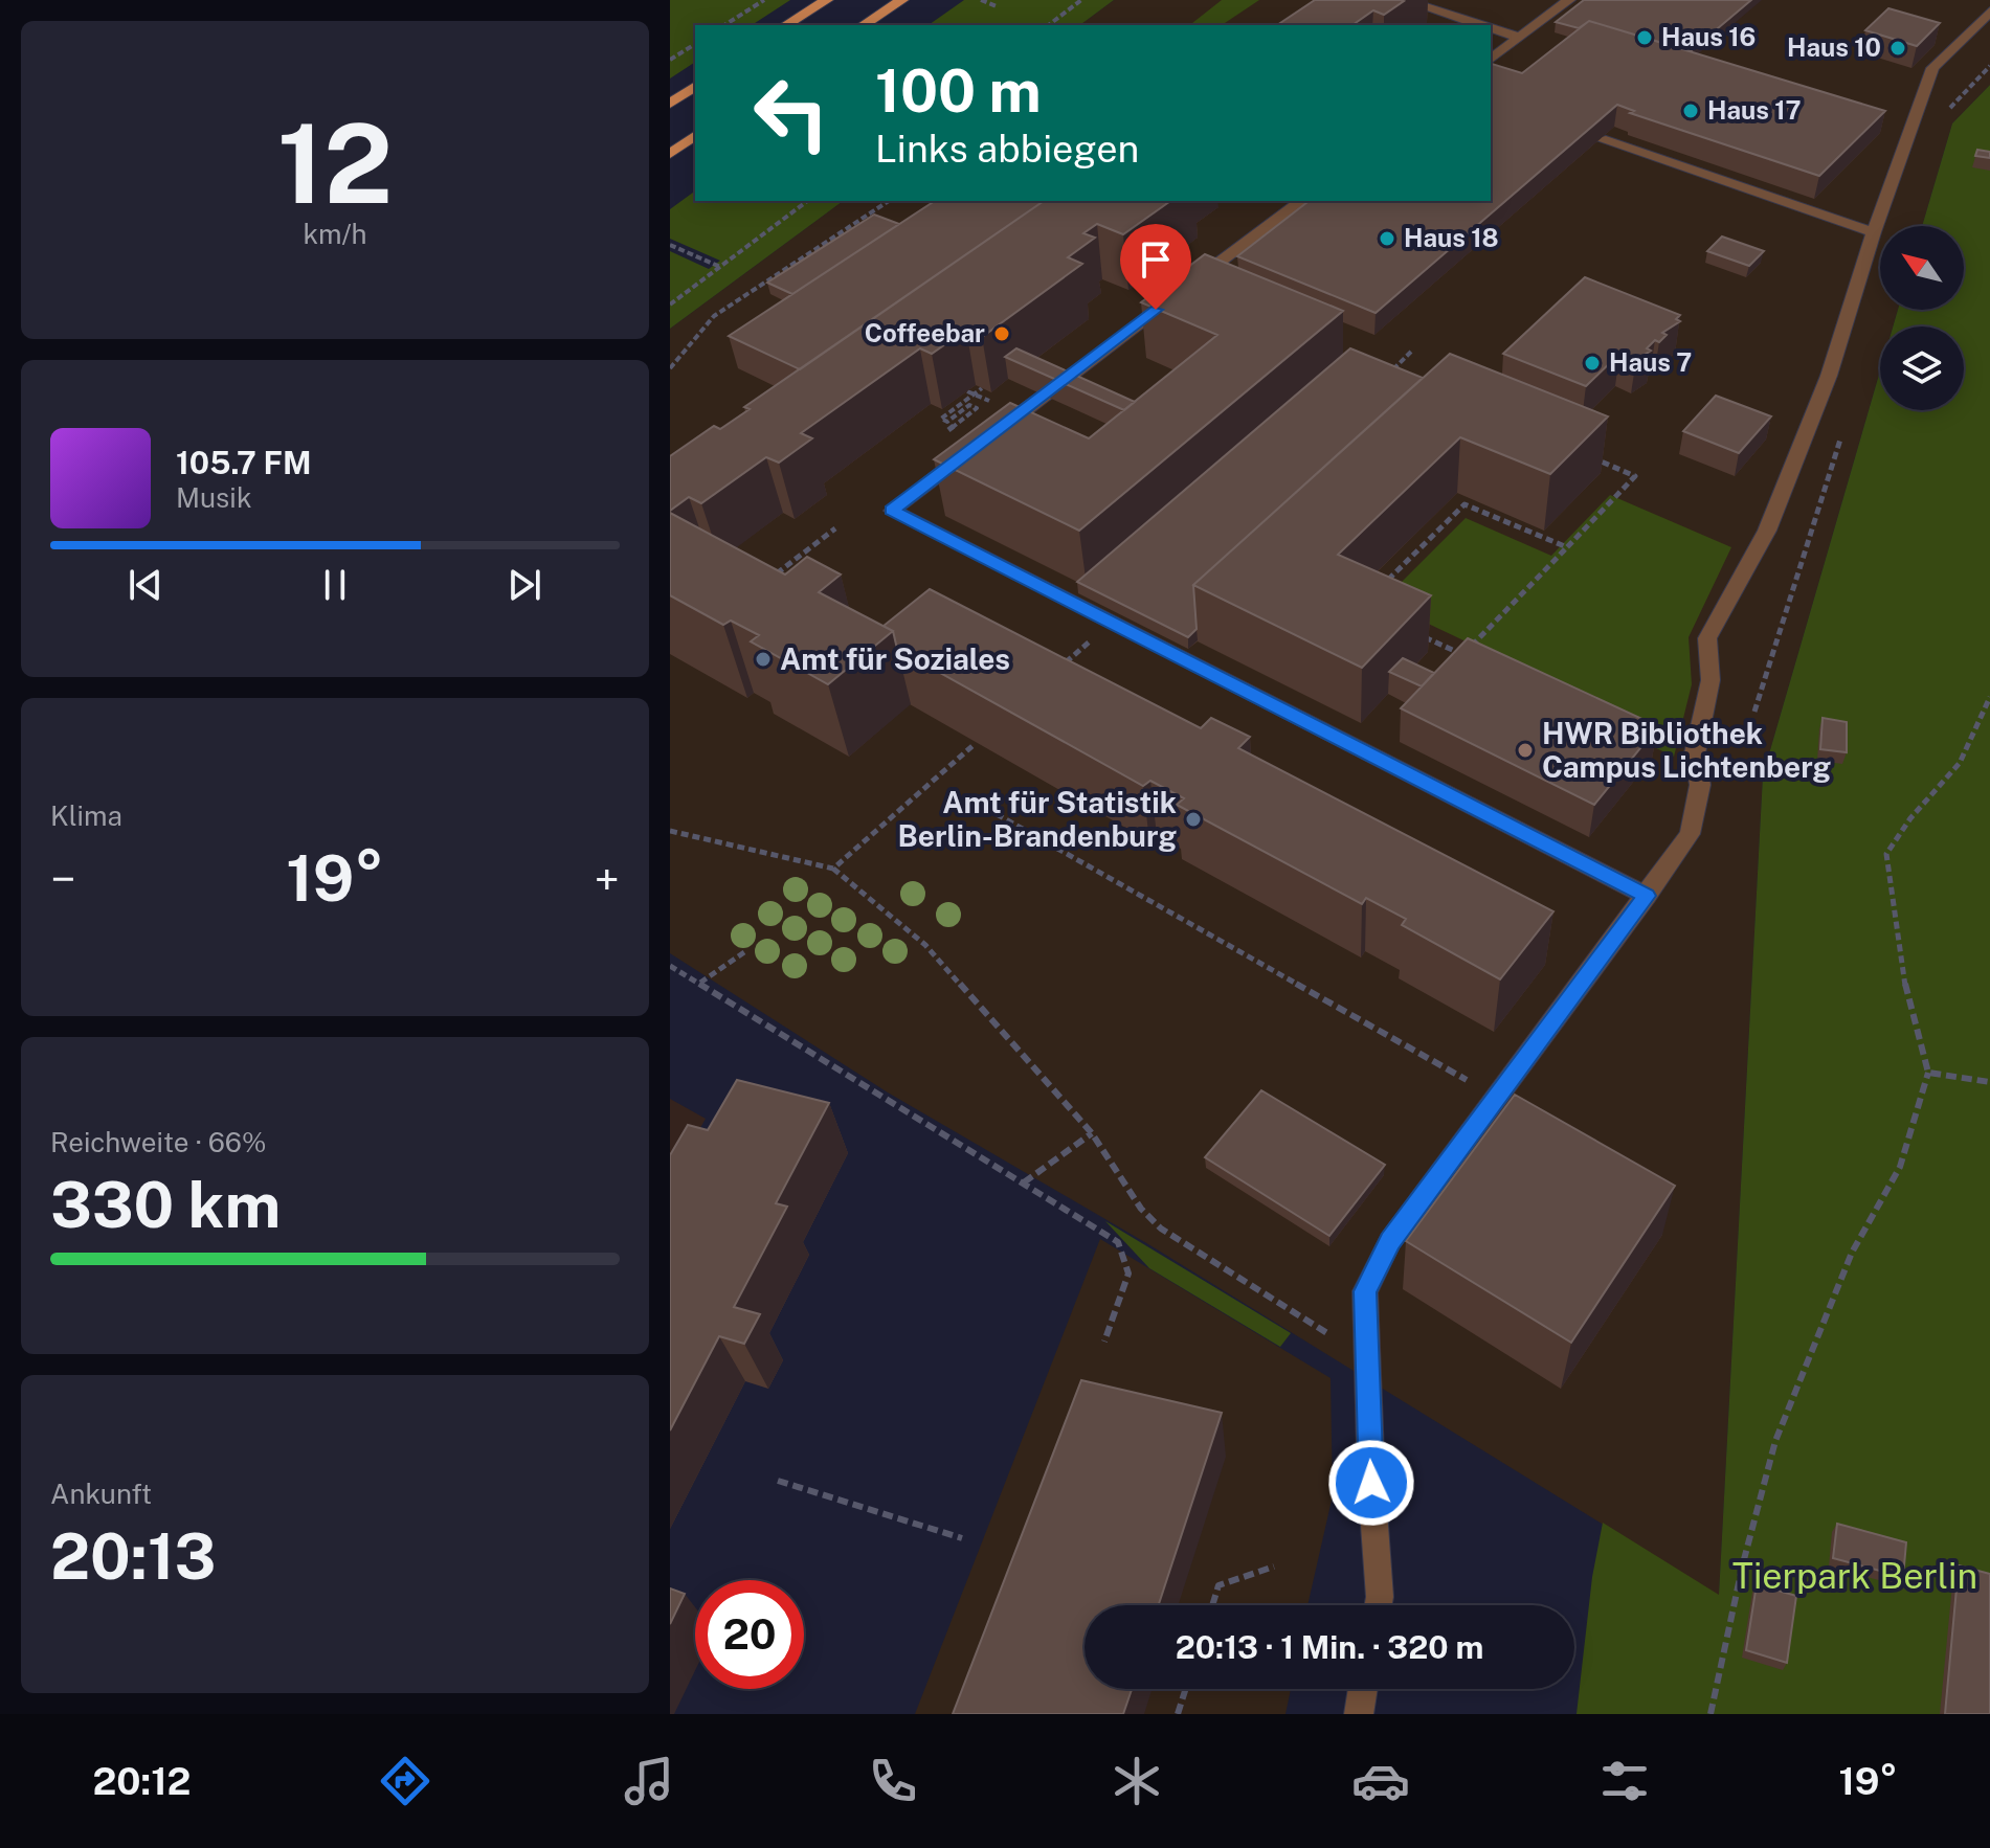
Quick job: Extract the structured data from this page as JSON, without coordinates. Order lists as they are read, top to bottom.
{
  "parks": ["Tierpark Berlin"],
  "places": [
    "Haus 16",
    "Haus 10",
    "Haus 17",
    "Haus 18",
    "Coffeebar",
    "Haus 7",
    "Amt für Soziales",
    "HWR Bibliothek Campus Lichtenberg",
    "Amt für Statistik Berlin-Brandenburg"
  ],
  "north": "top left",
  "page": {
    "tile": [
      ["12", "km/h"],
      "Klima",
      ["Reichweite · 66%", "330 km"],
      ["Ankunft", "20:13"]
    ],
    "turn": ["100 m", "Links abbiegen"],
    "song": ["105.7 FM", "Musik"],
    "heat": ["−", "19°", "+"],
    "limit": "20",
    "trip": "20:13 · 1 Min. · 320 m",
    "tabs": ["20:12", "19°"]
  }
}
